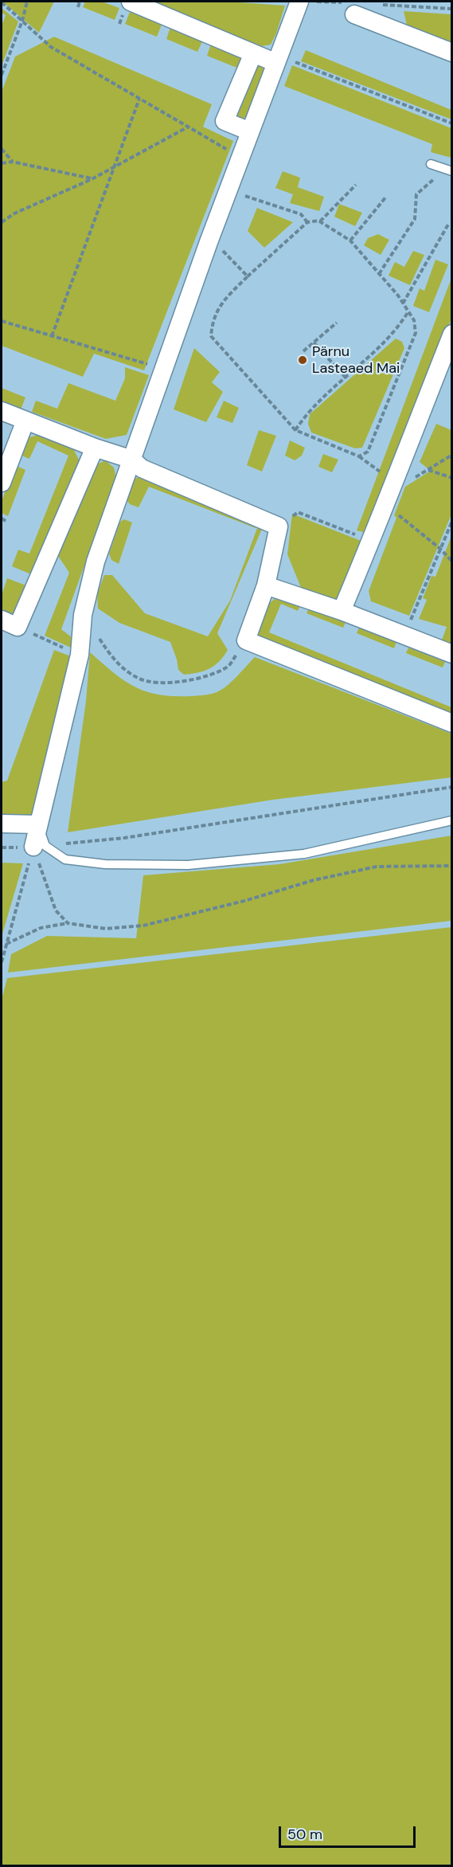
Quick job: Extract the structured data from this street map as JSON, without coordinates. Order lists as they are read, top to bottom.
{
  "places": ["Pärnu Lasteaed Mai"],
  "scale_bar": "50 m"
}
